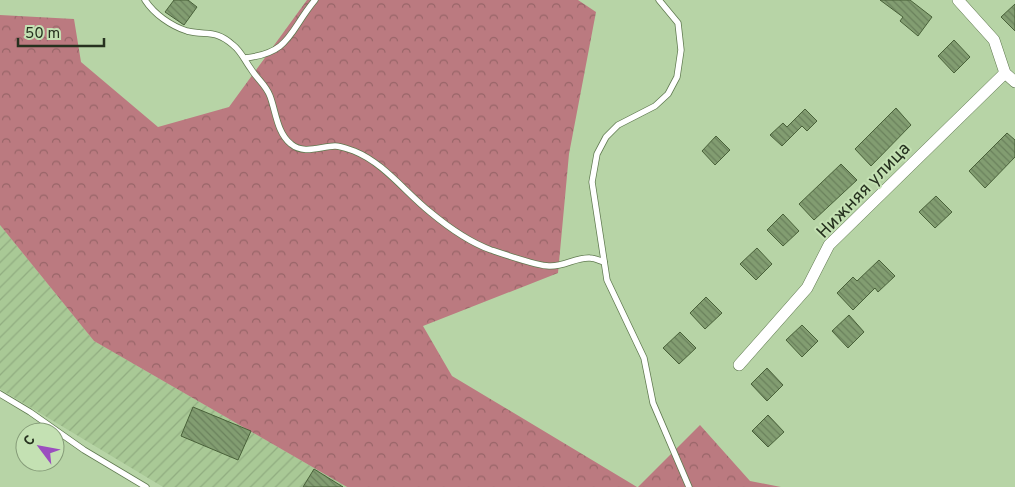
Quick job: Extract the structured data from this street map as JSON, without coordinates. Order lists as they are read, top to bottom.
{
  "streets": {
    "street": ["Нижняя улица"]
  },
  "scale_bar": "50 m",
  "north": "top left"
}
